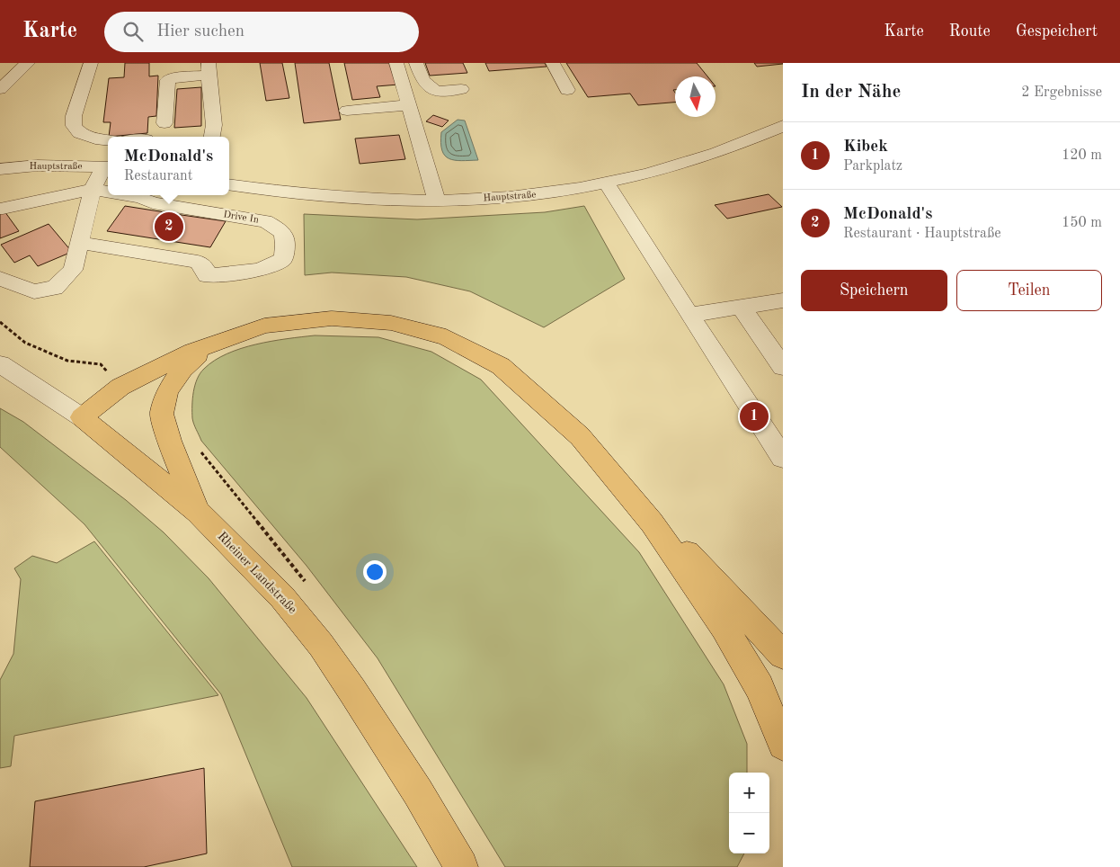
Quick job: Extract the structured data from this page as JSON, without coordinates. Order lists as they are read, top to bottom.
{
  "streets": {
    "main road": ["Rheiner Landstraße"],
    "street": ["Hauptstraße", "Drive In"]
  },
  "north": "bottom",
  "page": {
    "header": "Karte",
    "search": "Hier suchen",
    "nav": ["Karte", "Route", "Gespeichert"],
    "heading": ["In der Nähe", "2 Ergebnisse"],
    "list": [
      {
        "mark": "1",
        "name": "Kibek",
        "note": "Parkplatz",
        "value": "120 m"
      },
      {
        "mark": "2",
        "name": "McDonald's",
        "note": "Restaurant · Hauptstraße",
        "value": "150 m"
      }
    ],
    "popup": ["McDonald's", "Restaurant"],
    "pins": ["2", "1"],
    "buttons": ["Speichern", "Teilen"],
    "map_buttons": ["+", "−"]
  }
}
